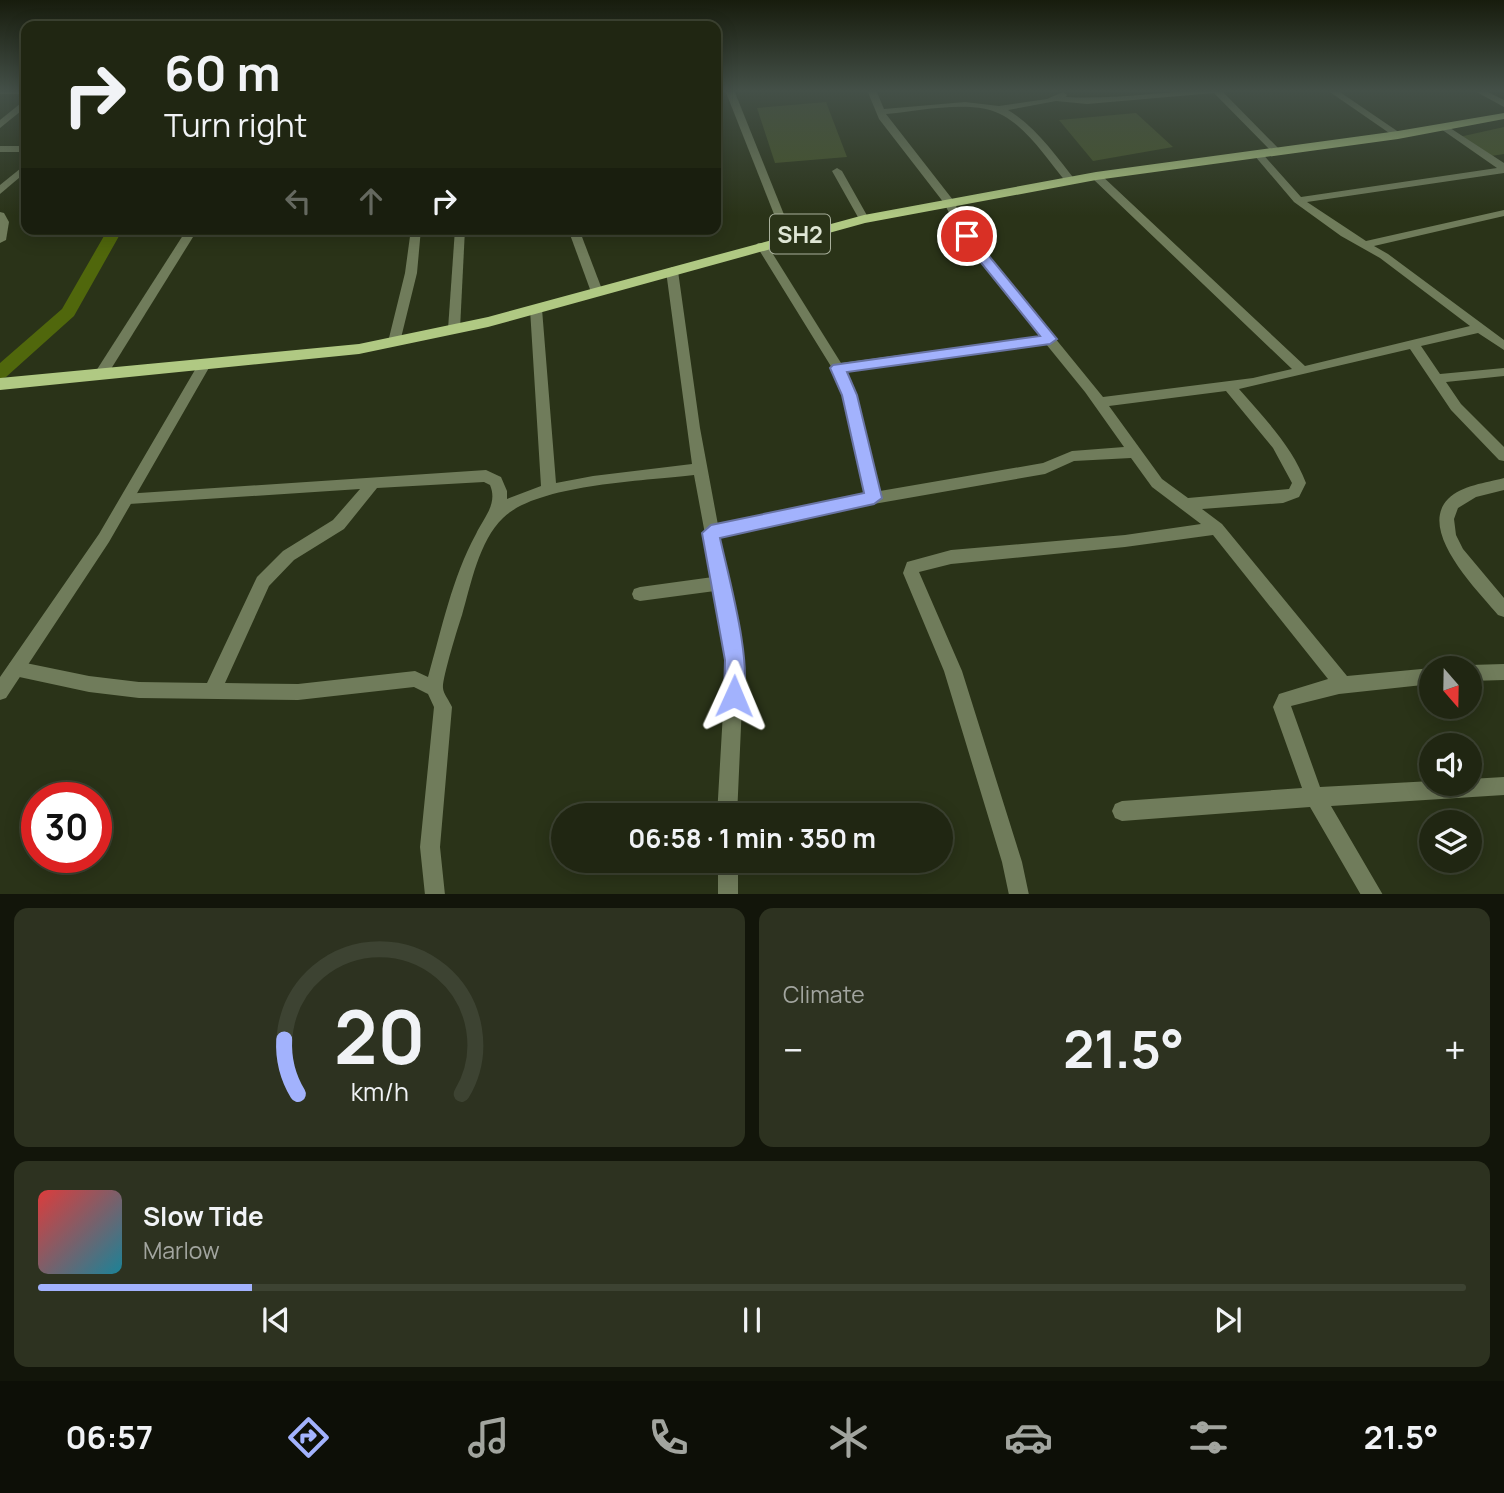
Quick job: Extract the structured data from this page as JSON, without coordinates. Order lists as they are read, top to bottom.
{
  "streets": {
    "main road": ["SH2"]
  },
  "north": "bottom",
  "page": {
    "turn": ["60 m", "Turn right"],
    "limit": "30",
    "trip": "06:58 · 1 min · 350 m",
    "tile": "Climate",
    "heat": ["−", "21.5°", "+"],
    "song": ["Slow Tide", "Marlow"],
    "tabs": ["06:57", "21.5°"],
    "gauge": ["20", "km/h"]
  }
}
